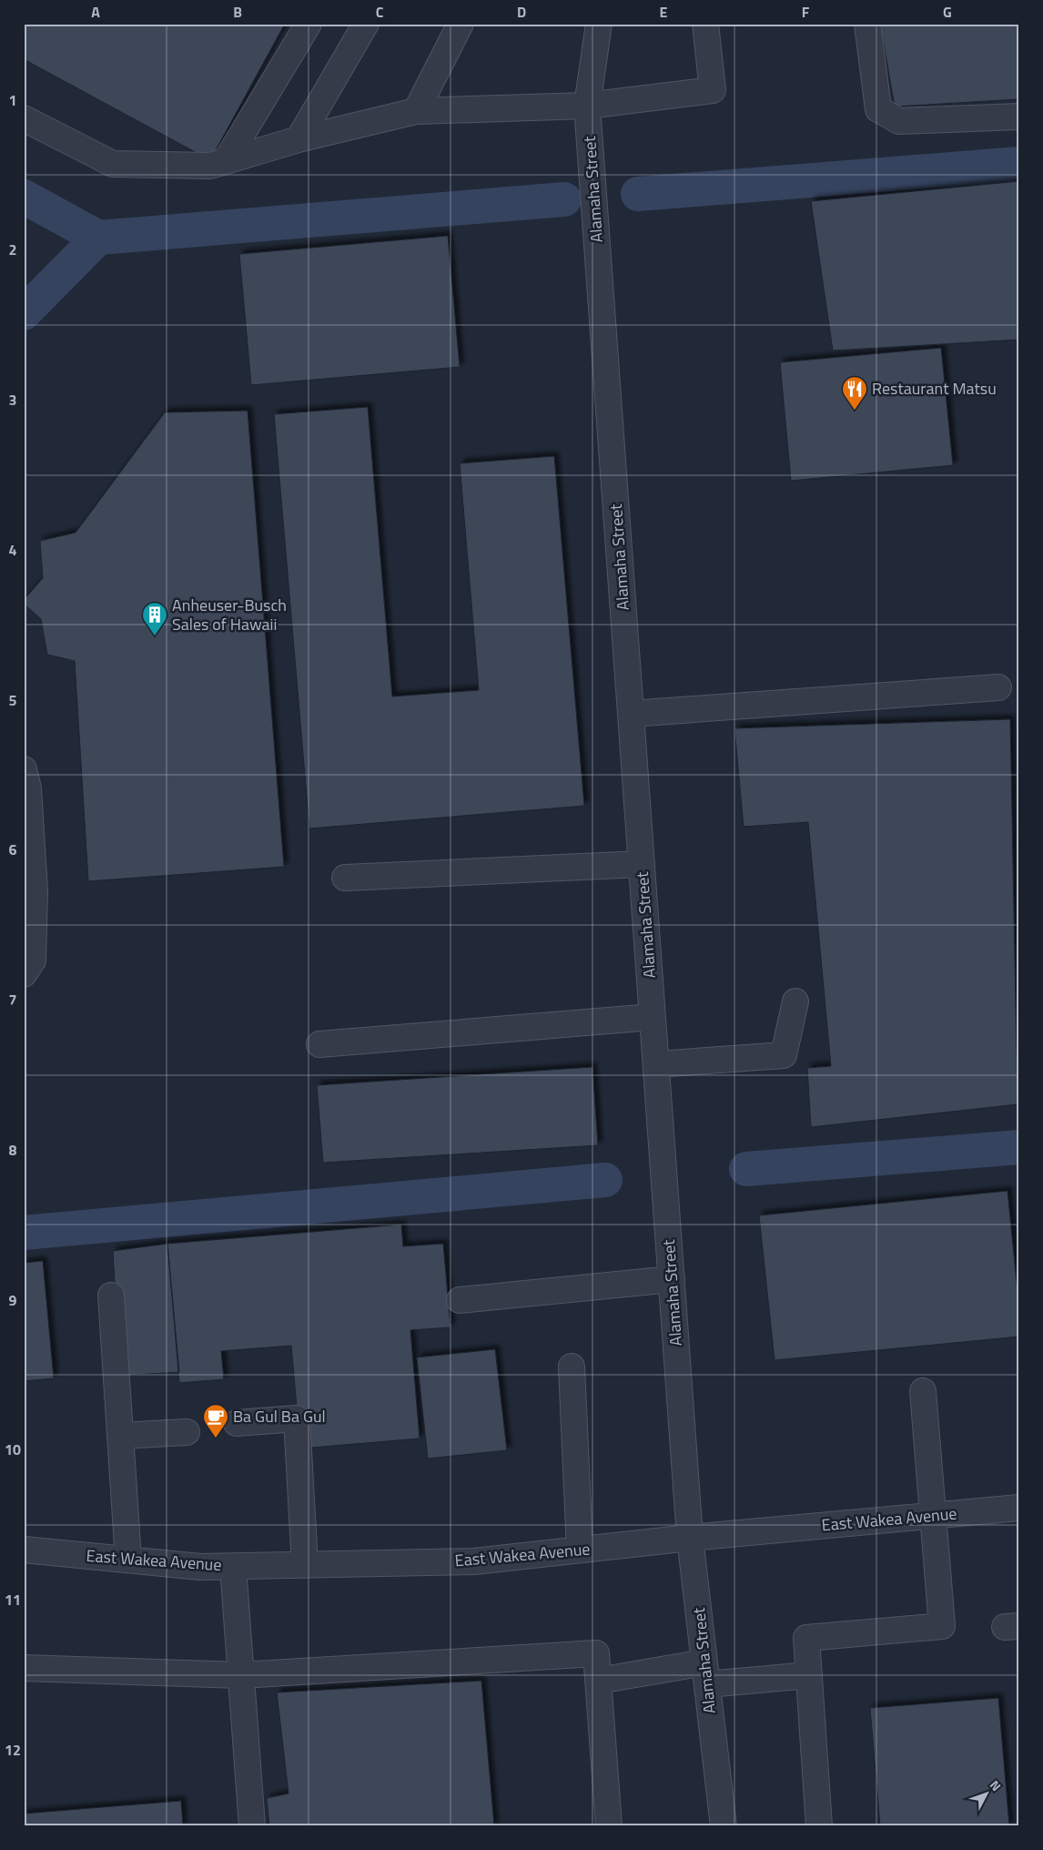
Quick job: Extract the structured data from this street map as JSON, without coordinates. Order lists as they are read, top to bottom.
{
  "streets": {
    "street": ["Alamaha Street", "East Wakea Avenue"]
  },
  "crossings": [
    ["Alamaha Street", "East Wakea Avenue"]
  ],
  "places": {
    "restaurant": ["Restaurant Matsu"],
    "building": ["Anheuser-Busch Sales of Hawaii"],
    "cafe": ["Ba Gul Ba Gul"]
  },
  "north": "top right",
  "grid": {
    "columns": [
      "A",
      "B",
      "C",
      "D",
      "E",
      "F",
      "G"
    ],
    "rows": [
      "1",
      "2",
      "3",
      "4",
      "5",
      "6",
      "7",
      "8",
      "9",
      "10",
      "11",
      "12"
    ]
  }
}
